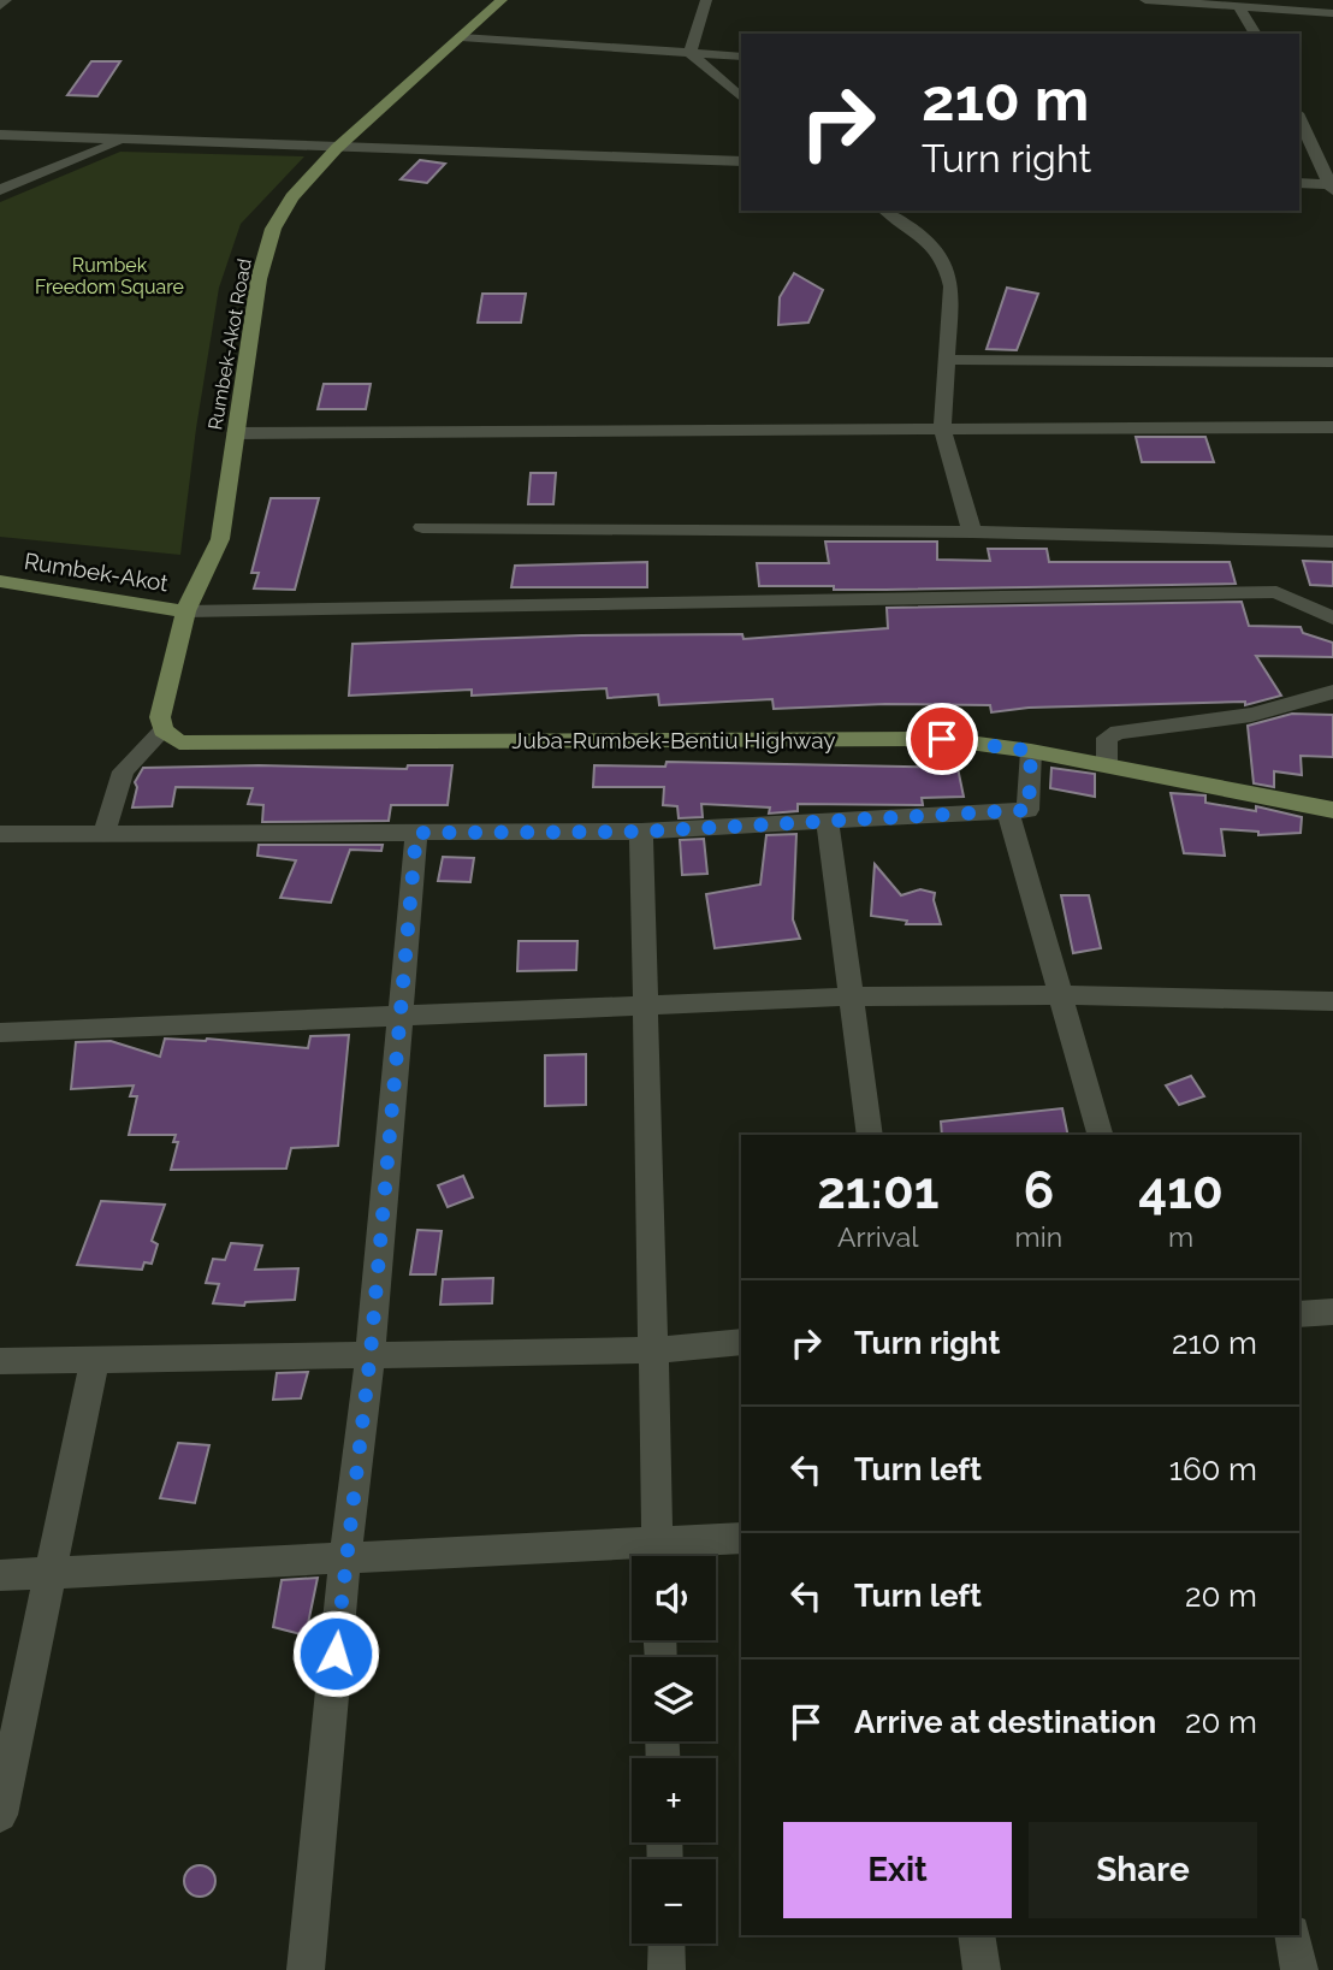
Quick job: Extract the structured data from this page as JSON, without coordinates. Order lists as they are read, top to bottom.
{
  "streets": {
    "main road": ["Rumbek-Akot Road", "Rumbek-Akot", "Juba-Rumbek-Bentiu Highway"]
  },
  "crossings": [
    ["Rumbek-Akot Road", "Rumbek-Akot"]
  ],
  "parks": ["Rumbek Freedom Square"],
  "page": {
    "turn": ["210 m", "Turn right"],
    "eta": [
      "21:01",
      "Arrival",
      "6",
      "min",
      "410",
      "m"
    ],
    "list": [
      {
        "name": "Turn right",
        "value": "210 m"
      },
      {
        "name": "Turn left",
        "value": "160 m"
      },
      {
        "name": "Turn left",
        "value": "20 m"
      },
      {
        "name": "Arrive at destination",
        "value": "20 m"
      }
    ],
    "map_buttons": ["+", "−"],
    "buttons": ["Exit", "Share"]
  }
}
